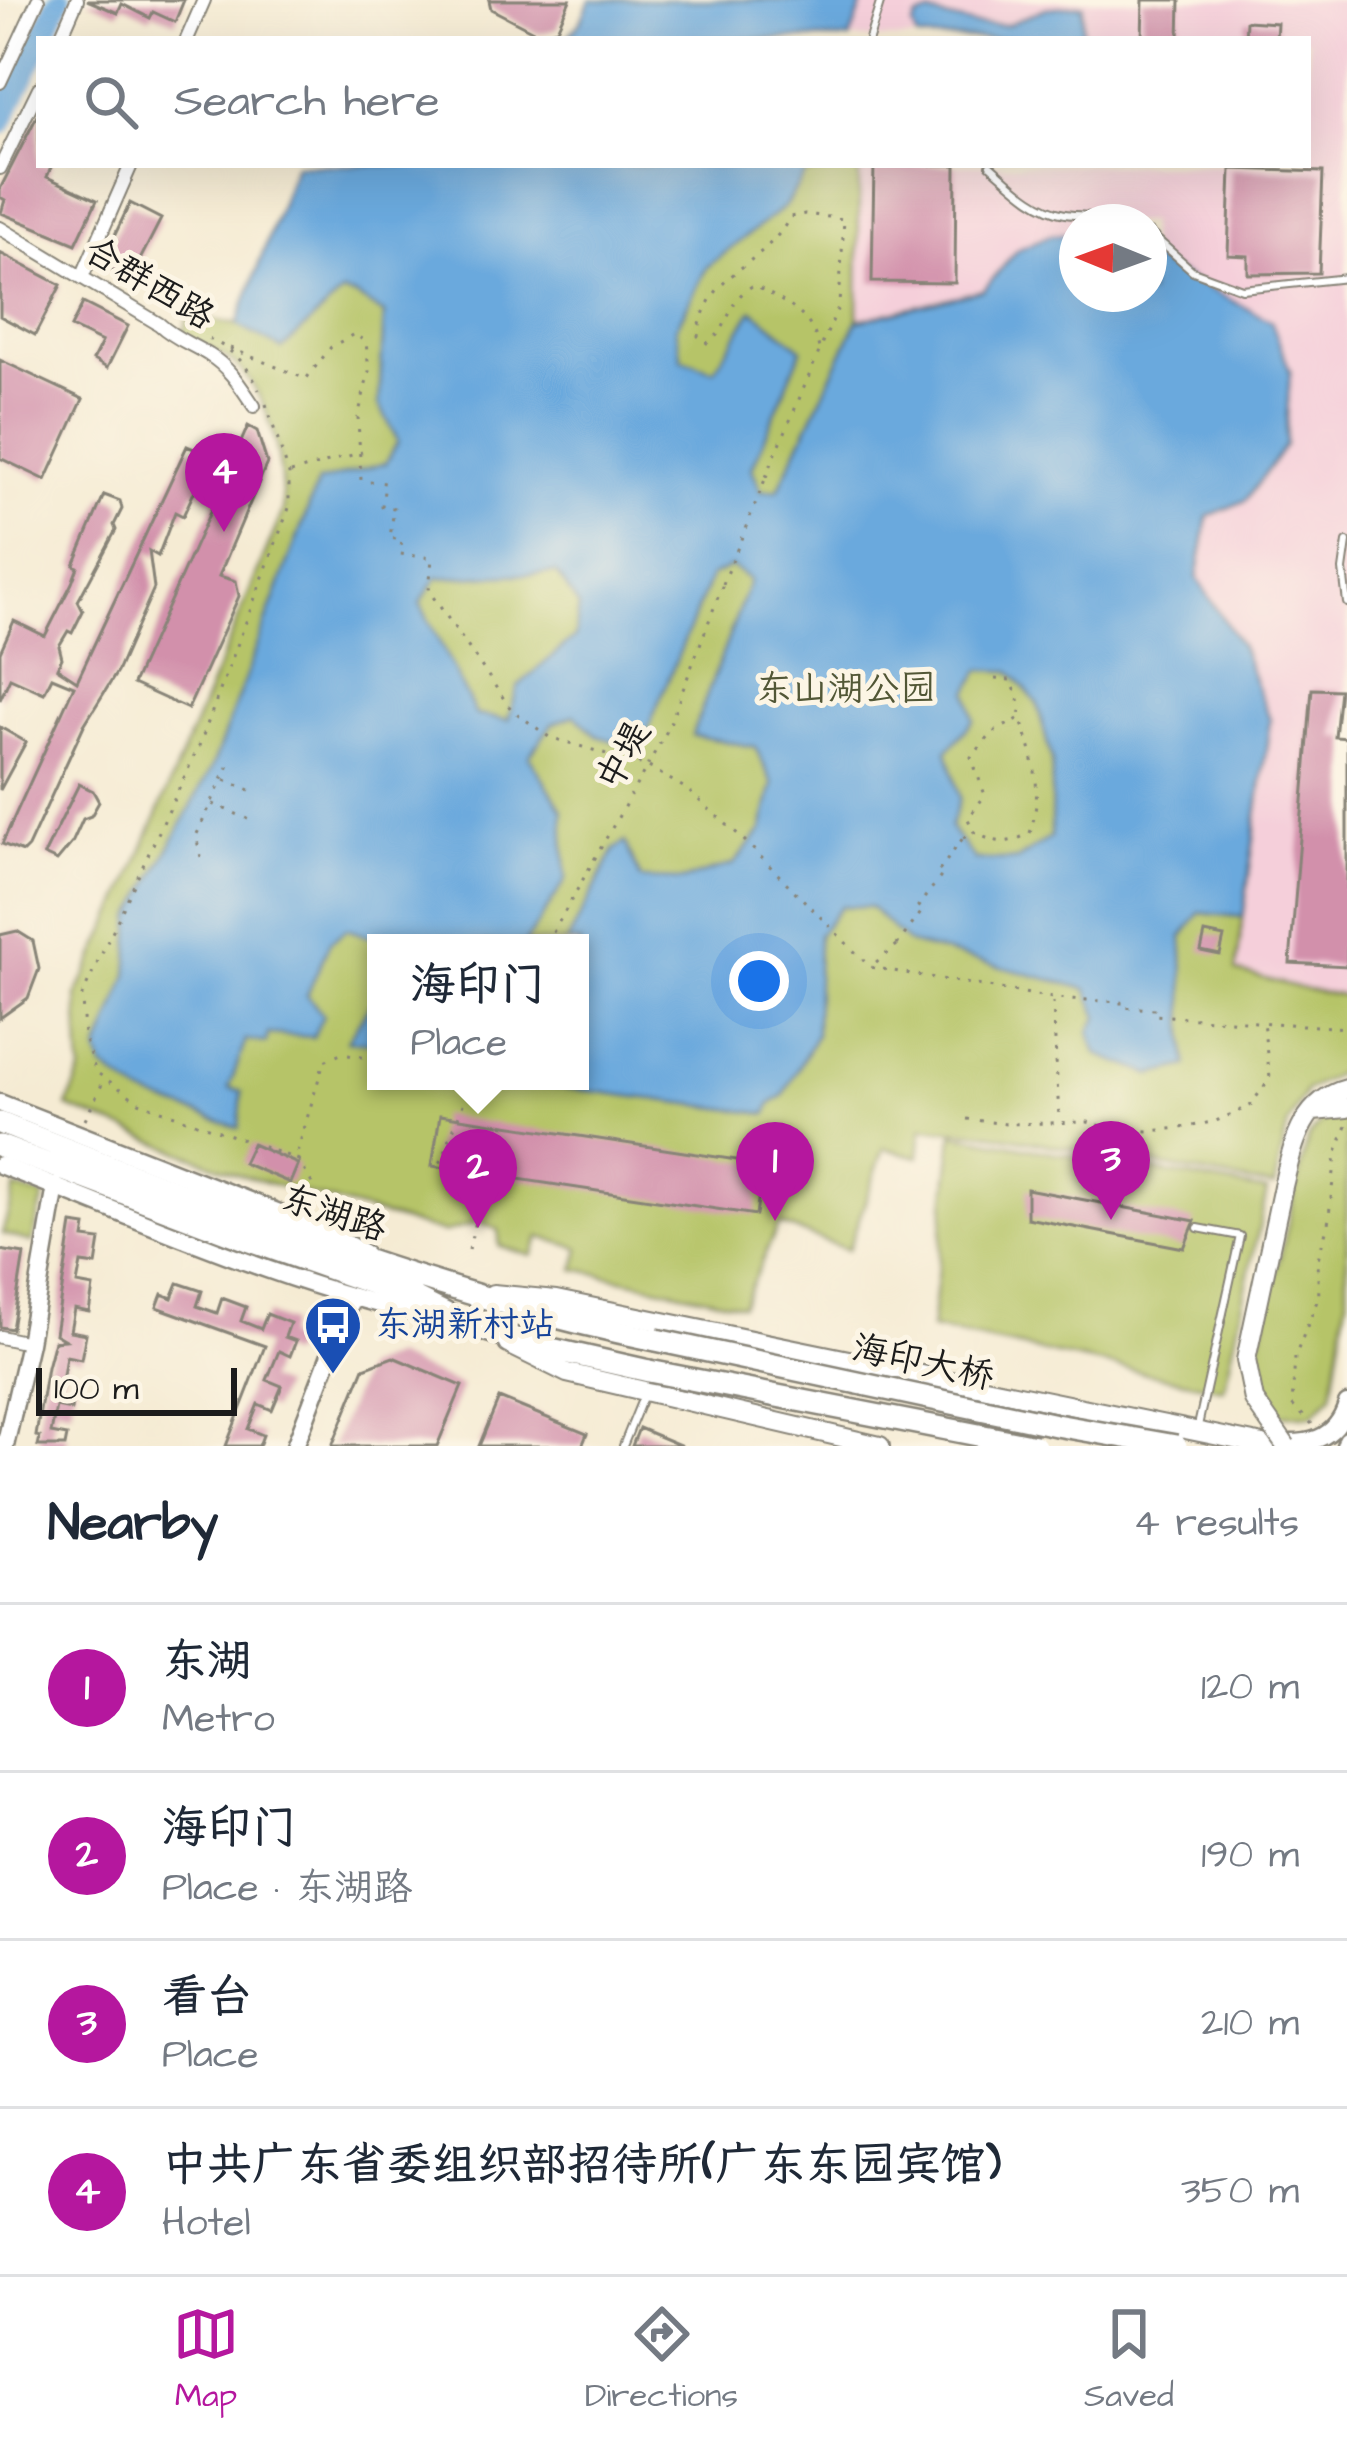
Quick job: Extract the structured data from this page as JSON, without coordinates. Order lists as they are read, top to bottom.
{
  "streets": {
    "highway": ["东湖路", "海印大桥"],
    "street": ["合群西路"],
    "path": ["中堤"]
  },
  "crossings": [
    ["东湖路", "海印大桥"]
  ],
  "parks": ["东山湖公园"],
  "places": {
    "bus stop": ["东湖新村站"]
  },
  "scale_bar": "100 m",
  "north": "left",
  "page": {
    "search": "Search here",
    "pins": [
      "4",
      "3",
      "1",
      "2"
    ],
    "popup": ["海印门", "Place"],
    "scale": "100 m",
    "heading": ["Nearby", "4 results"],
    "list": [
      {
        "mark": "1",
        "name": "东湖",
        "note": "Metro",
        "value": "120 m"
      },
      {
        "mark": "2",
        "name": "海印门",
        "note": "Place · 东湖路",
        "value": "190 m"
      },
      {
        "mark": "3",
        "name": "看台",
        "note": "Place",
        "value": "210 m"
      },
      {
        "mark": "4",
        "name": "中共广东省委组织部招待所(广东东园宾馆)",
        "note": "Hotel",
        "value": "350 m"
      }
    ],
    "nav": ["Map", "Directions", "Saved"]
  }
}
